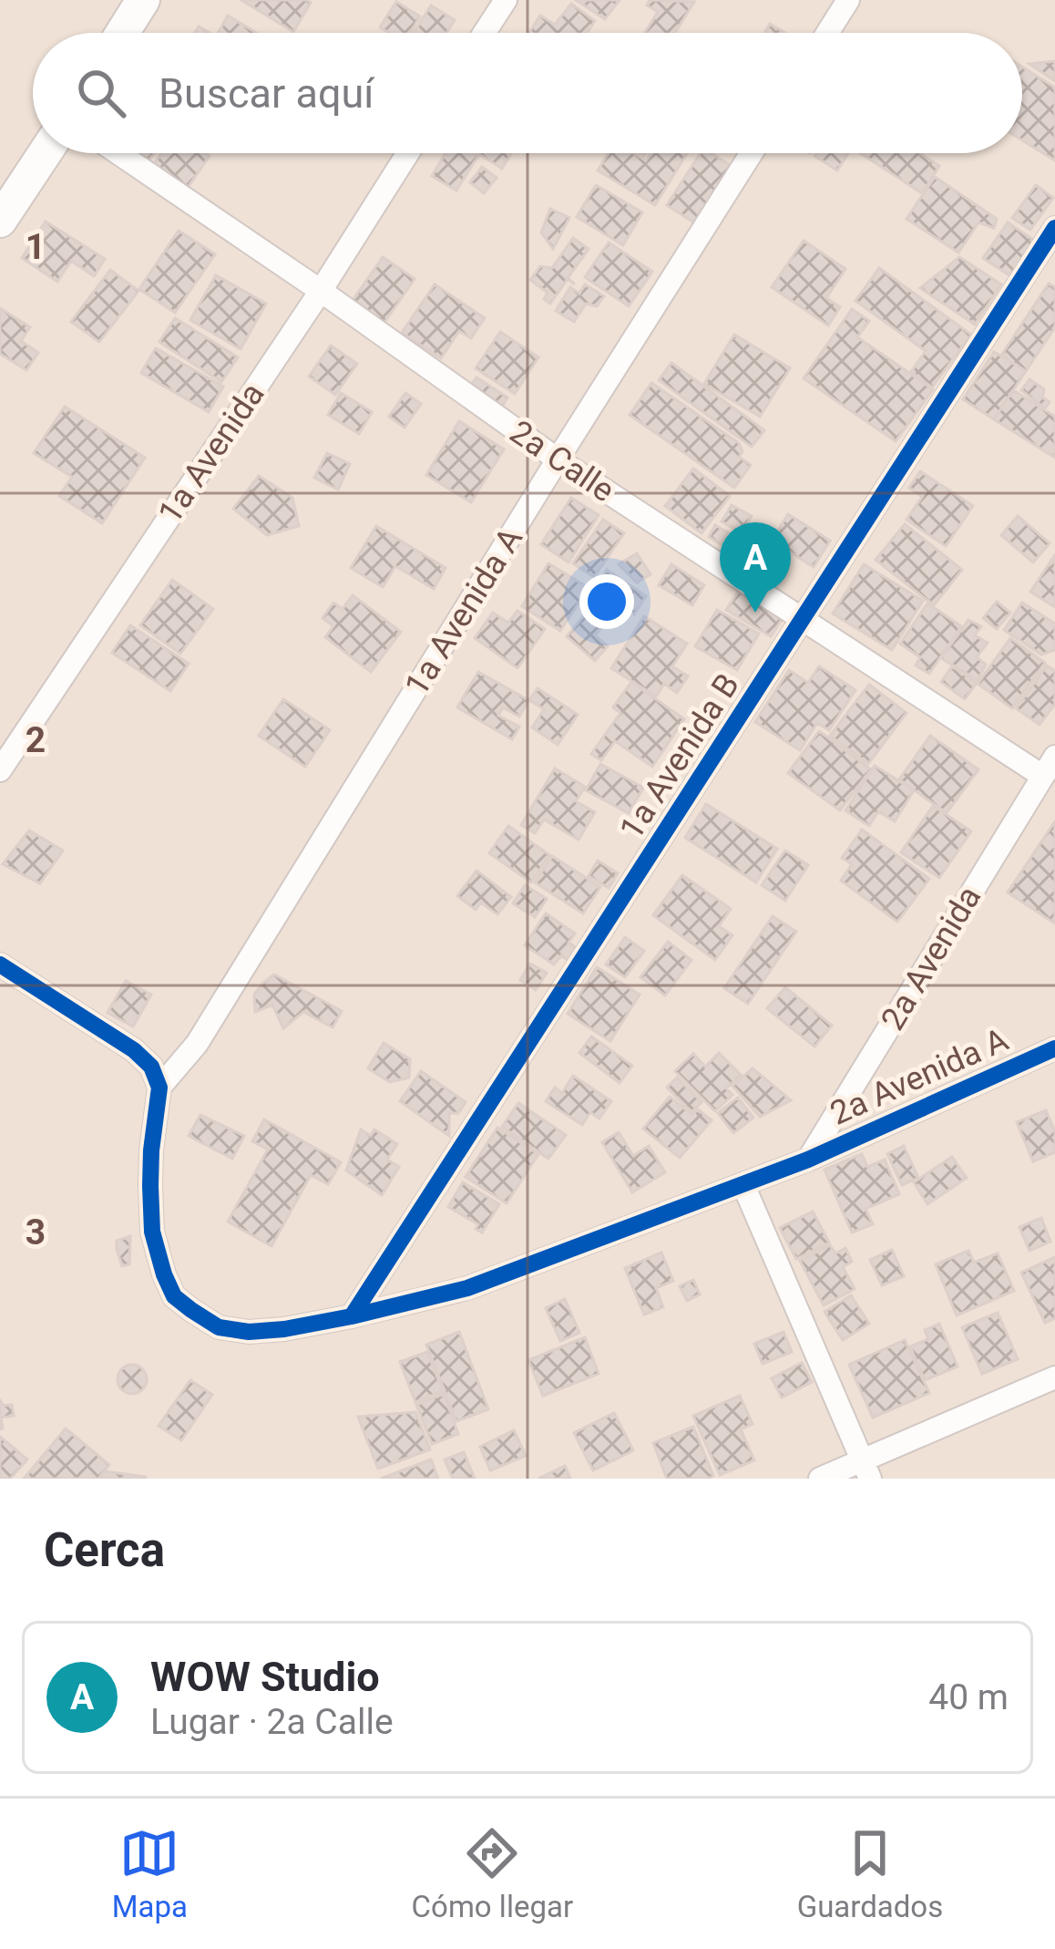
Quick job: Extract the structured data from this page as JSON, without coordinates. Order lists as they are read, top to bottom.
{
  "streets": {
    "street": [
      "1a Avenida",
      "2a Calle",
      "1a Avenida A",
      "1a Avenida B",
      "2a Avenida",
      "2a Avenida A"
    ]
  },
  "crossings": [
    ["1a Avenida", "2a Calle"],
    ["2a Calle", "1a Avenida A"],
    ["2a Calle", "1a Avenida B"],
    ["2a Calle", "2a Avenida"],
    ["1a Avenida A", "2a Avenida A"],
    ["1a Avenida B", "2a Avenida A"],
    ["2a Avenida", "2a Avenida A"]
  ],
  "page": {
    "search": "Buscar aquí",
    "pins": "A",
    "heading": "Cerca",
    "list": [
      {
        "mark": "A",
        "name": "WOW Studio",
        "note": "Lugar · 2a Calle",
        "value": "40 m"
      }
    ],
    "nav": ["Mapa", "Cómo llegar", "Guardados"]
  },
  "grid": {
    "rows": ["1", "2", "3"]
  }
}
